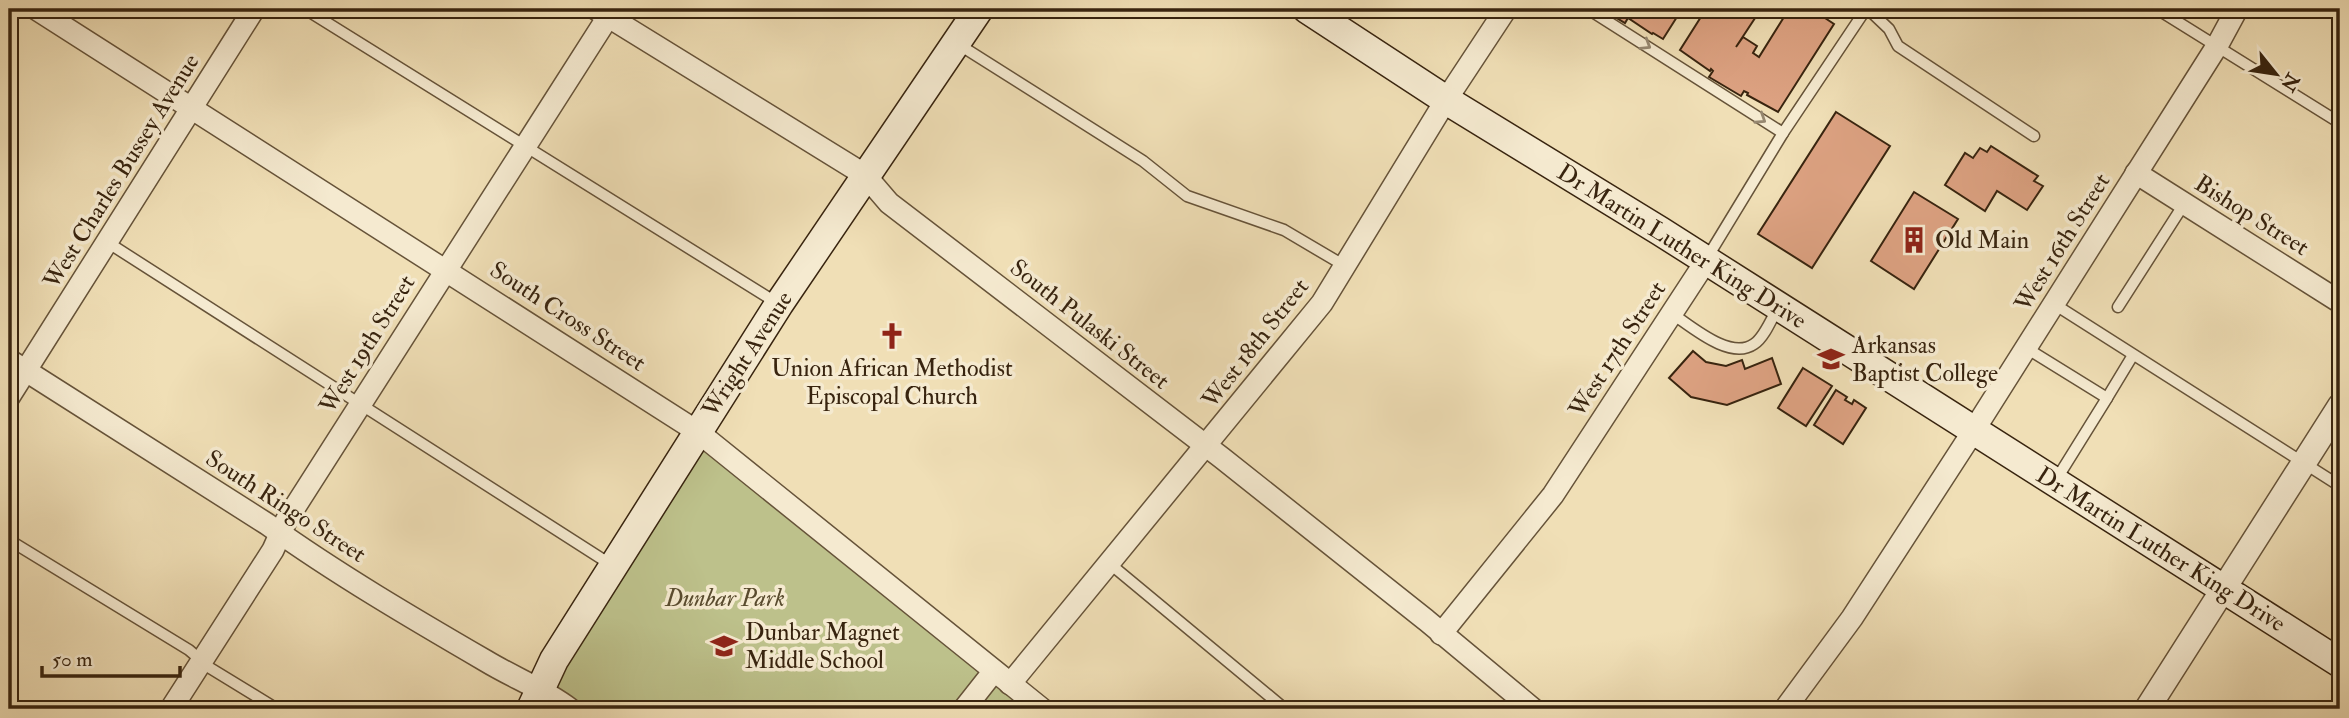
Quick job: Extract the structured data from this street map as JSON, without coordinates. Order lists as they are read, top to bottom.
{
  "streets": {
    "main road": ["Dr Martin Luther King Drive", "Wright Avenue"],
    "street": [
      "West Charles Bussey Avenue",
      "Bishop Street",
      "West 16th Street",
      "South Cross Street",
      "South Pulaski Street",
      "West 18th Street",
      "West 19th Street",
      "West 17th Street",
      "South Ringo Street"
    ]
  },
  "crossings": [
    ["West Charles Bussey Avenue", "South Cross Street"],
    ["West Charles Bussey Avenue", "South Ringo Street"],
    ["Bishop Street", "West 16th Street"],
    ["West 16th Street", "Dr Martin Luther King Drive"],
    ["Dr Martin Luther King Drive", "West 18th Street"],
    ["Dr Martin Luther King Drive", "West 17th Street"],
    ["South Cross Street", "West 18th Street"],
    ["South Cross Street", "West 19th Street"],
    ["South Cross Street", "Wright Avenue"],
    ["South Pulaski Street", "West 18th Street"],
    ["South Pulaski Street", "West 19th Street"],
    ["South Pulaski Street", "West 17th Street"],
    ["South Pulaski Street", "Wright Avenue"],
    ["West 19th Street", "South Ringo Street"],
    ["Wright Avenue", "South Ringo Street"]
  ],
  "parks": ["Dunbar Park"],
  "places": {
    "building": ["Old Main"],
    "church": ["Union African Methodist Episcopal Church"],
    "school or university": ["Arkansas Baptist College", "Dunbar Magnet Middle School"]
  },
  "scale_bar": "50 m",
  "north": "bottom right"
}
